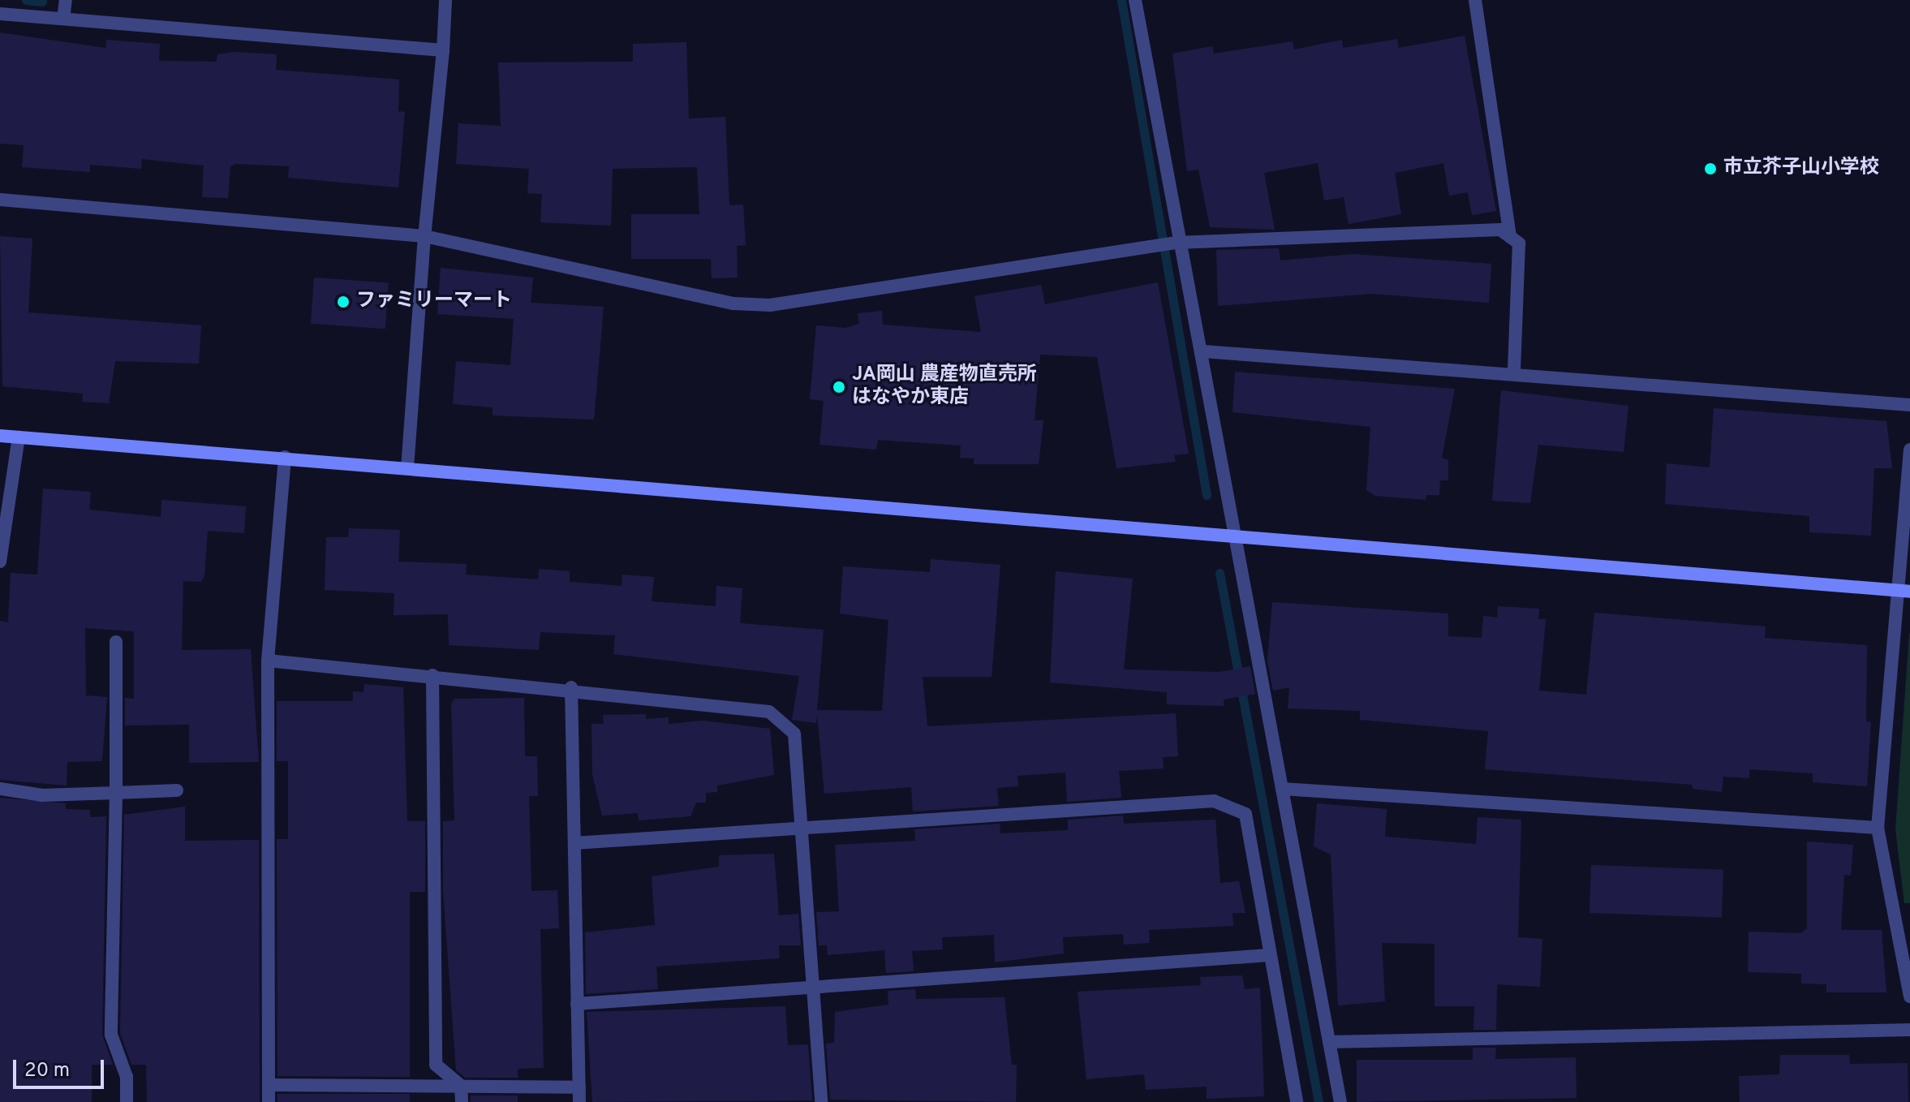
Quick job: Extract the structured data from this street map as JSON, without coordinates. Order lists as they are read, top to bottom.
{
  "places": ["市立芥子山小学校", "ファミリーマート", "JA岡山 農産物直売所 はなやか東店"],
  "scale_bar": "20 m"
}
